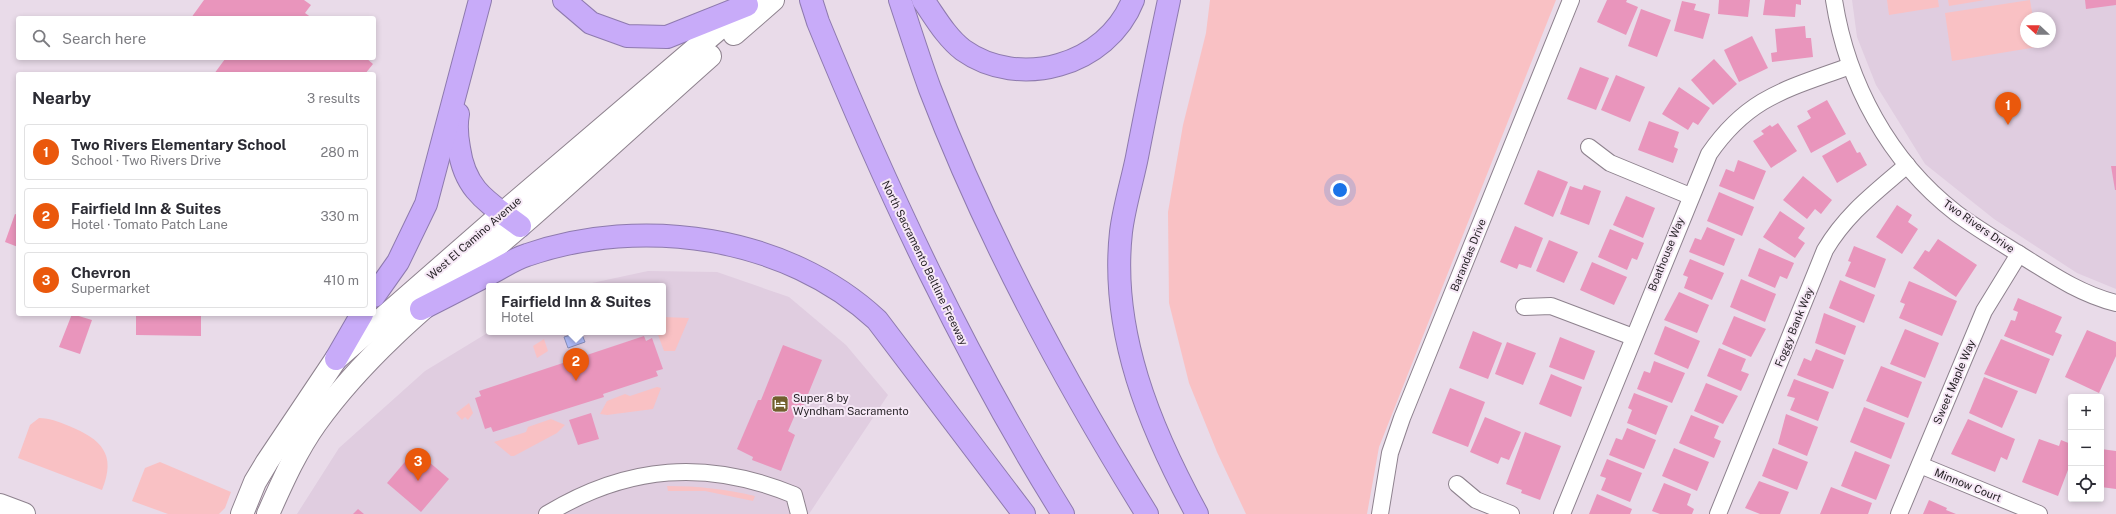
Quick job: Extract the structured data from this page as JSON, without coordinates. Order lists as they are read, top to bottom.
{
  "streets": {
    "highway": ["North Sacramento Beltline Freeway"],
    "main road": ["West El Camino Avenue"],
    "street": [
      "Two Rivers Drive",
      "Boathouse Way",
      "Barandas Drive",
      "Foggy Bank Way",
      "Sweet Maple Way",
      "Minnow Court"
    ]
  },
  "crossings": [
    ["Two Rivers Drive", "Boathouse Way"],
    ["Two Rivers Drive", "Foggy Bank Way"],
    ["Two Rivers Drive", "Sweet Maple Way"],
    ["Sweet Maple Way", "Minnow Court"]
  ],
  "places": {
    "hotel": ["Super 8 by Wyndham Sacramento"]
  },
  "north": "left",
  "page": {
    "search": "Search here",
    "heading": ["Nearby", "3 results"],
    "pins": ["1", "2", "3"],
    "list": [
      {
        "mark": "1",
        "name": "Two Rivers Elementary School",
        "note": "School · Two Rivers Drive",
        "value": "280 m"
      },
      {
        "mark": "2",
        "name": "Fairfield Inn & Suites",
        "note": "Hotel · Tomato Patch Lane",
        "value": "330 m"
      },
      {
        "mark": "3",
        "name": "Chevron",
        "note": "Supermarket",
        "value": "410 m"
      }
    ],
    "popup": ["Fairfield Inn & Suites", "Hotel"],
    "map_buttons": ["+", "−"]
  }
}
